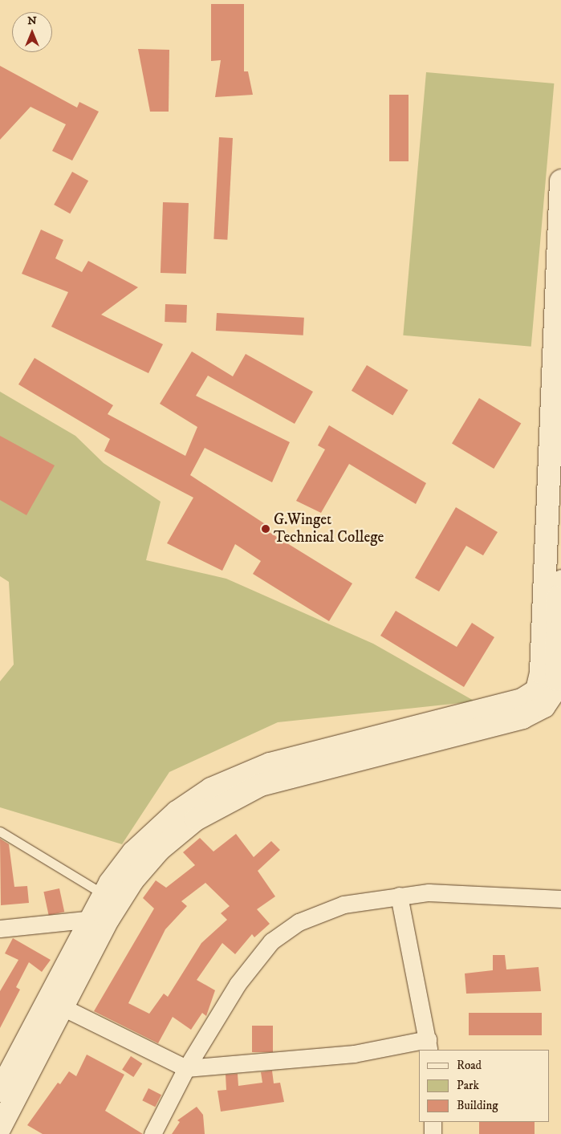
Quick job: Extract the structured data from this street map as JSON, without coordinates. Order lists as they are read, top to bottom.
{
  "places": ["G.Winget Technical College"],
  "legend": ["Road", "Park", "Building"],
  "north": "top"
}
